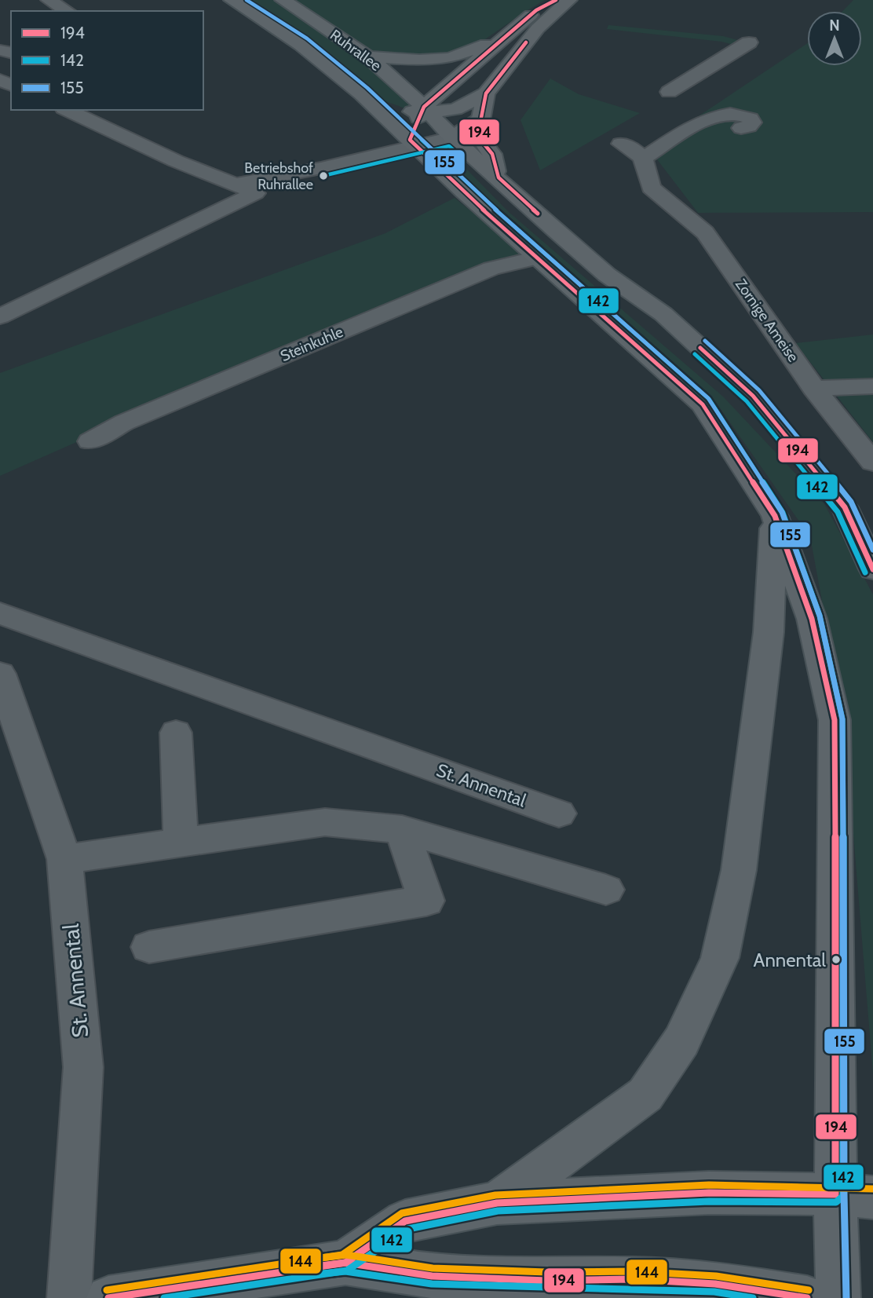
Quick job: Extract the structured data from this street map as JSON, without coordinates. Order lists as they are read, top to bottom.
{
  "streets": {
    "main road": ["Ruhrallee"],
    "street": ["Zornige Ameise", "Steinkuhle", "St. Annental"]
  },
  "crossings": [
    ["Ruhrallee", "Steinkuhle"]
  ],
  "places": ["Betriebshof Ruhrallee", "Annental"],
  "lines": [
    "transit line 194",
    "transit line 155",
    "transit line 142",
    "transit line 144"
  ],
  "legend": ["194", "142", "155"],
  "north": "top"
}
